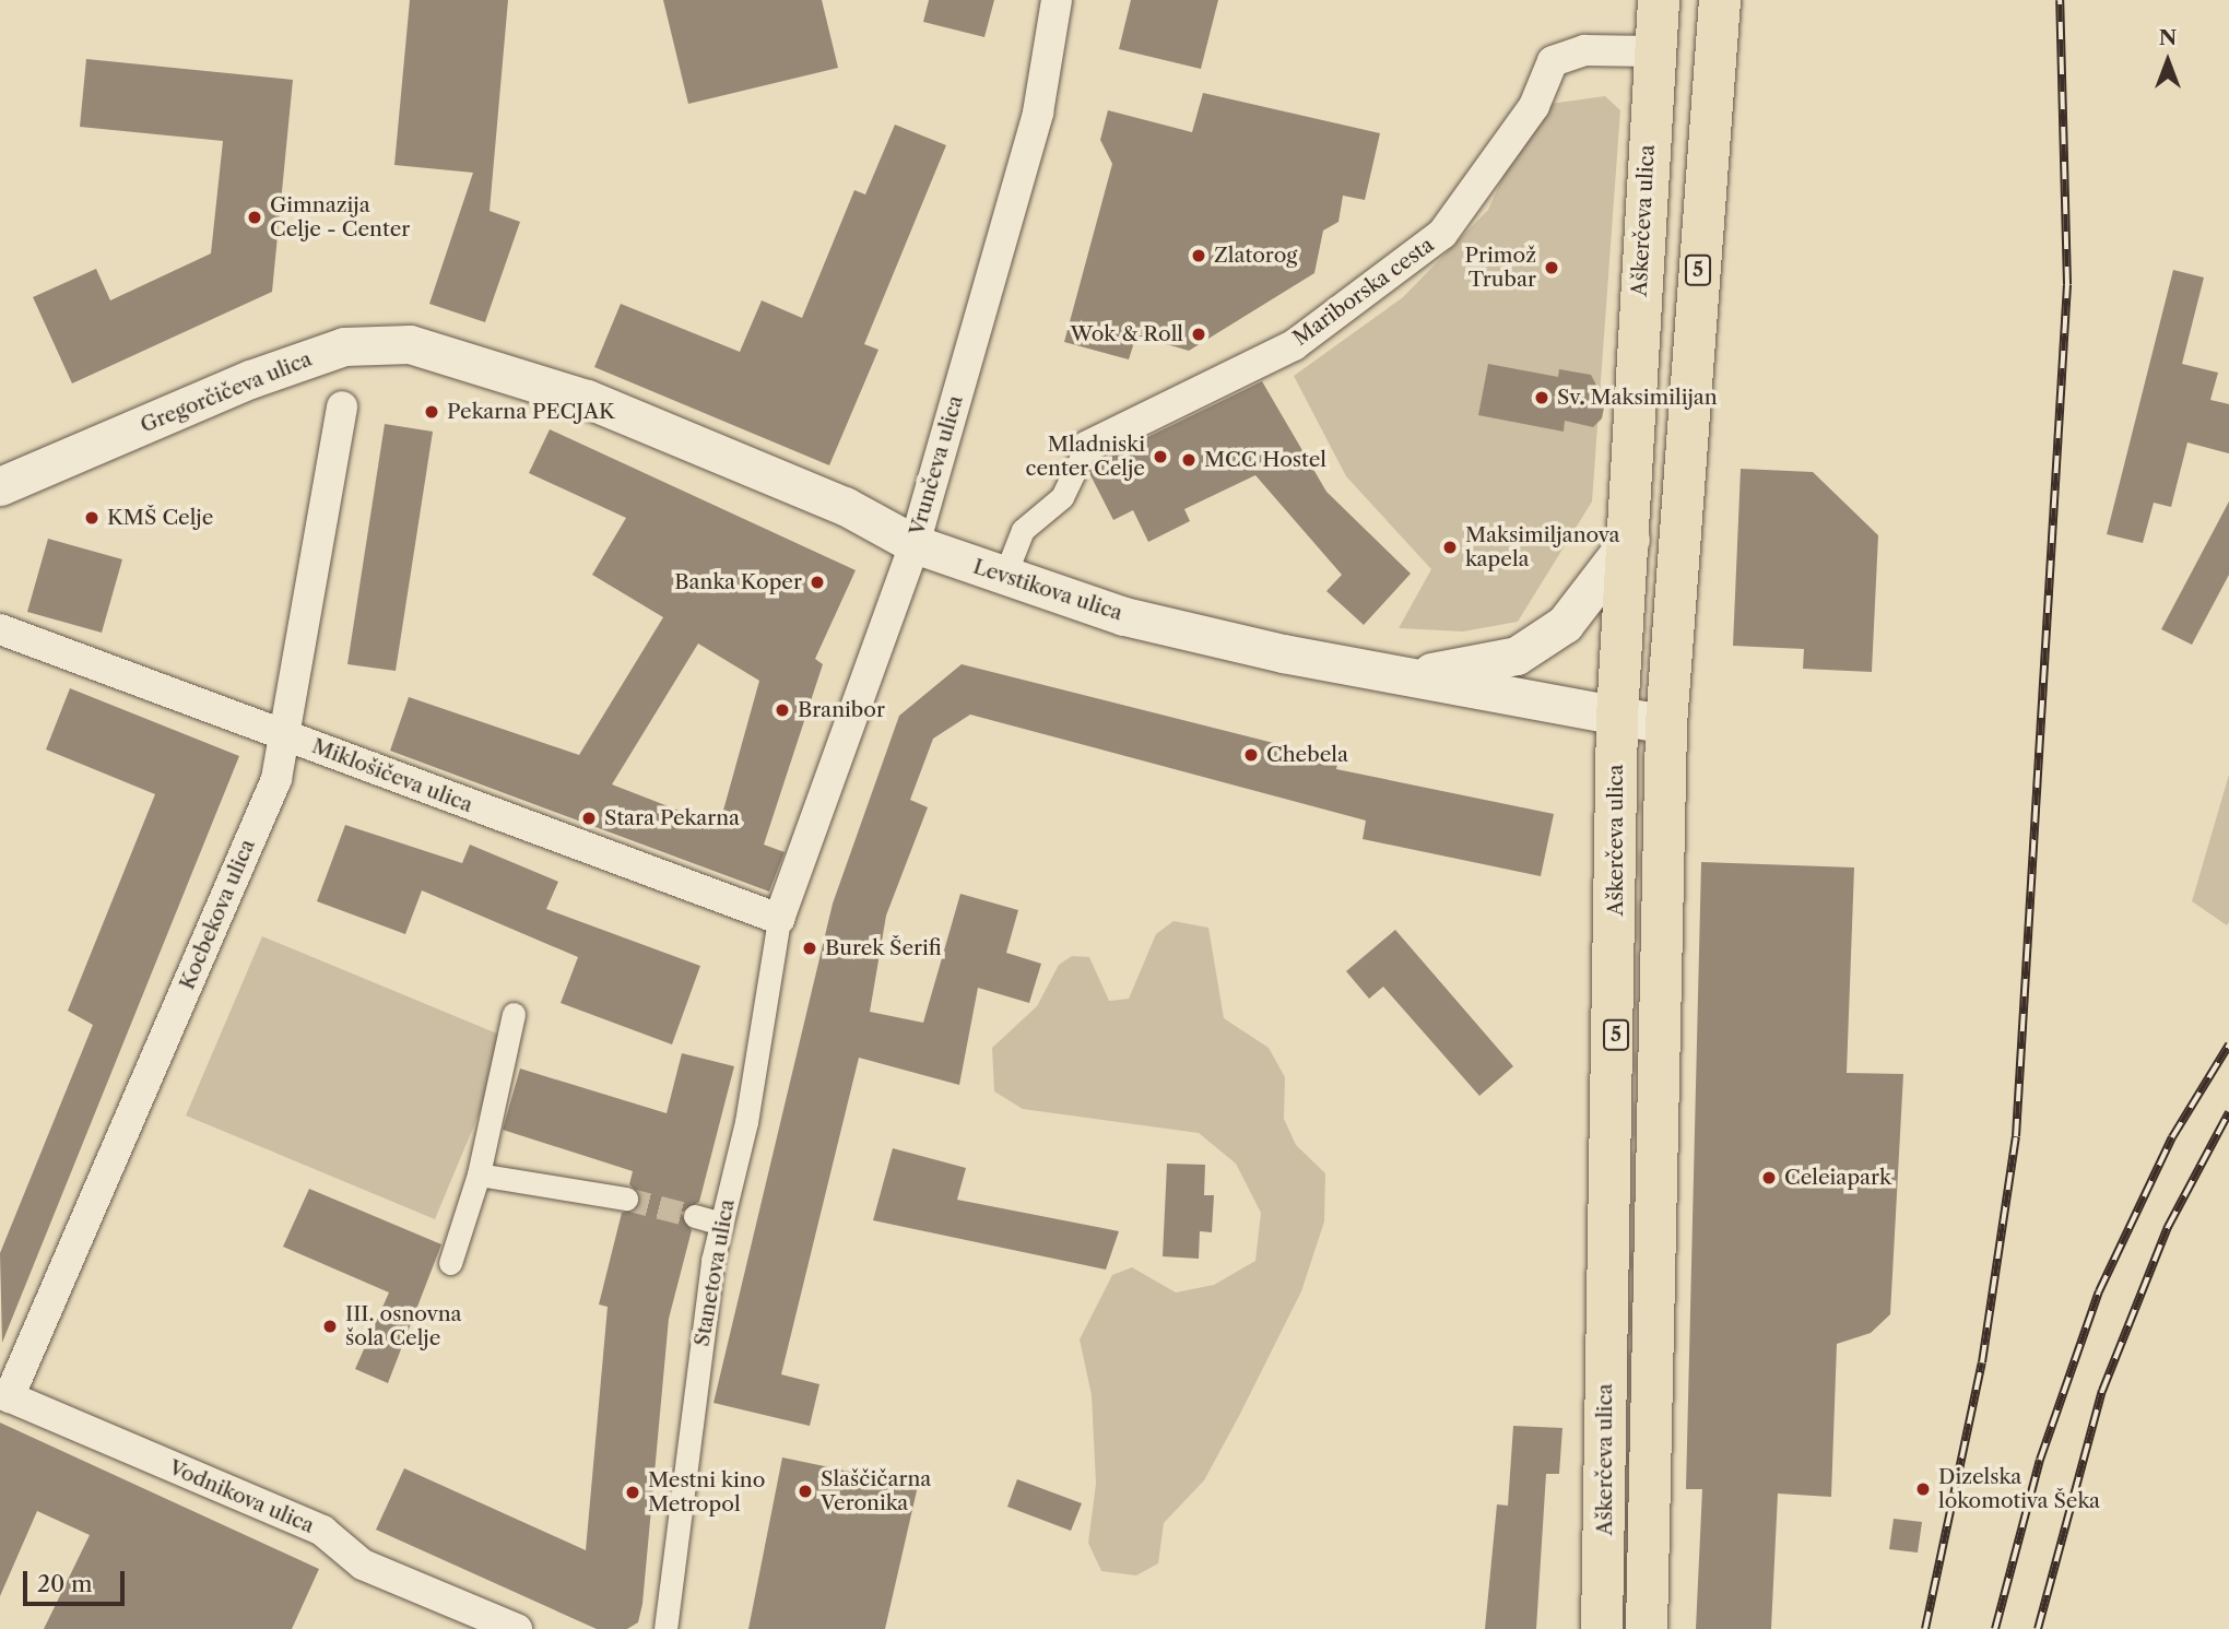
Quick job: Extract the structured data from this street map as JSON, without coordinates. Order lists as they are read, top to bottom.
{
  "streets": {
    "main road": ["Aškerčeva ulica", "5"],
    "street": [
      "Mariborska cesta",
      "Gregorčičeva ulica",
      "Vrunčeva ulica",
      "Levstikova ulica",
      "Miklošičeva ulica",
      "Kocbekova ulica",
      "Stanetova ulica",
      "Vodnikova ulica"
    ]
  },
  "crossings": [
    ["Aškerčeva ulica", "5"],
    ["Aškerčeva ulica", "Mariborska cesta"],
    ["Aškerčeva ulica", "Levstikova ulica"],
    ["5", "Mariborska cesta"],
    ["Gregorčičeva ulica", "Levstikova ulica"],
    ["Vrunčeva ulica", "Levstikova ulica"],
    ["Vrunčeva ulica", "Miklošičeva ulica"],
    ["Vrunčeva ulica", "Stanetova ulica"],
    ["Miklošičeva ulica", "Kocbekova ulica"],
    ["Miklošičeva ulica", "Stanetova ulica"],
    ["Kocbekova ulica", "Vodnikova ulica"]
  ],
  "places": [
    "Gimnazija Celje - Center",
    "Zlatorog",
    "Primož Trubar",
    "Wok & Roll",
    "Sv. Maksimilijan",
    "Pekarna PECJAK",
    "Mladniski center Celje",
    "MCC Hostel",
    "KMŠ Celje",
    "Maksimiljanova kapela",
    "Banka Koper",
    "Branibor",
    "Chebela",
    "Stara Pekarna",
    "Burek Šerifi",
    "Celeiapark",
    "III. osnovna šola Celje",
    "Dizelska lokomotiva Šeka",
    "Slaščičarna Veronika",
    "Mestni kino Metropol"
  ],
  "scale_bar": "20 m",
  "north": "top"
}
